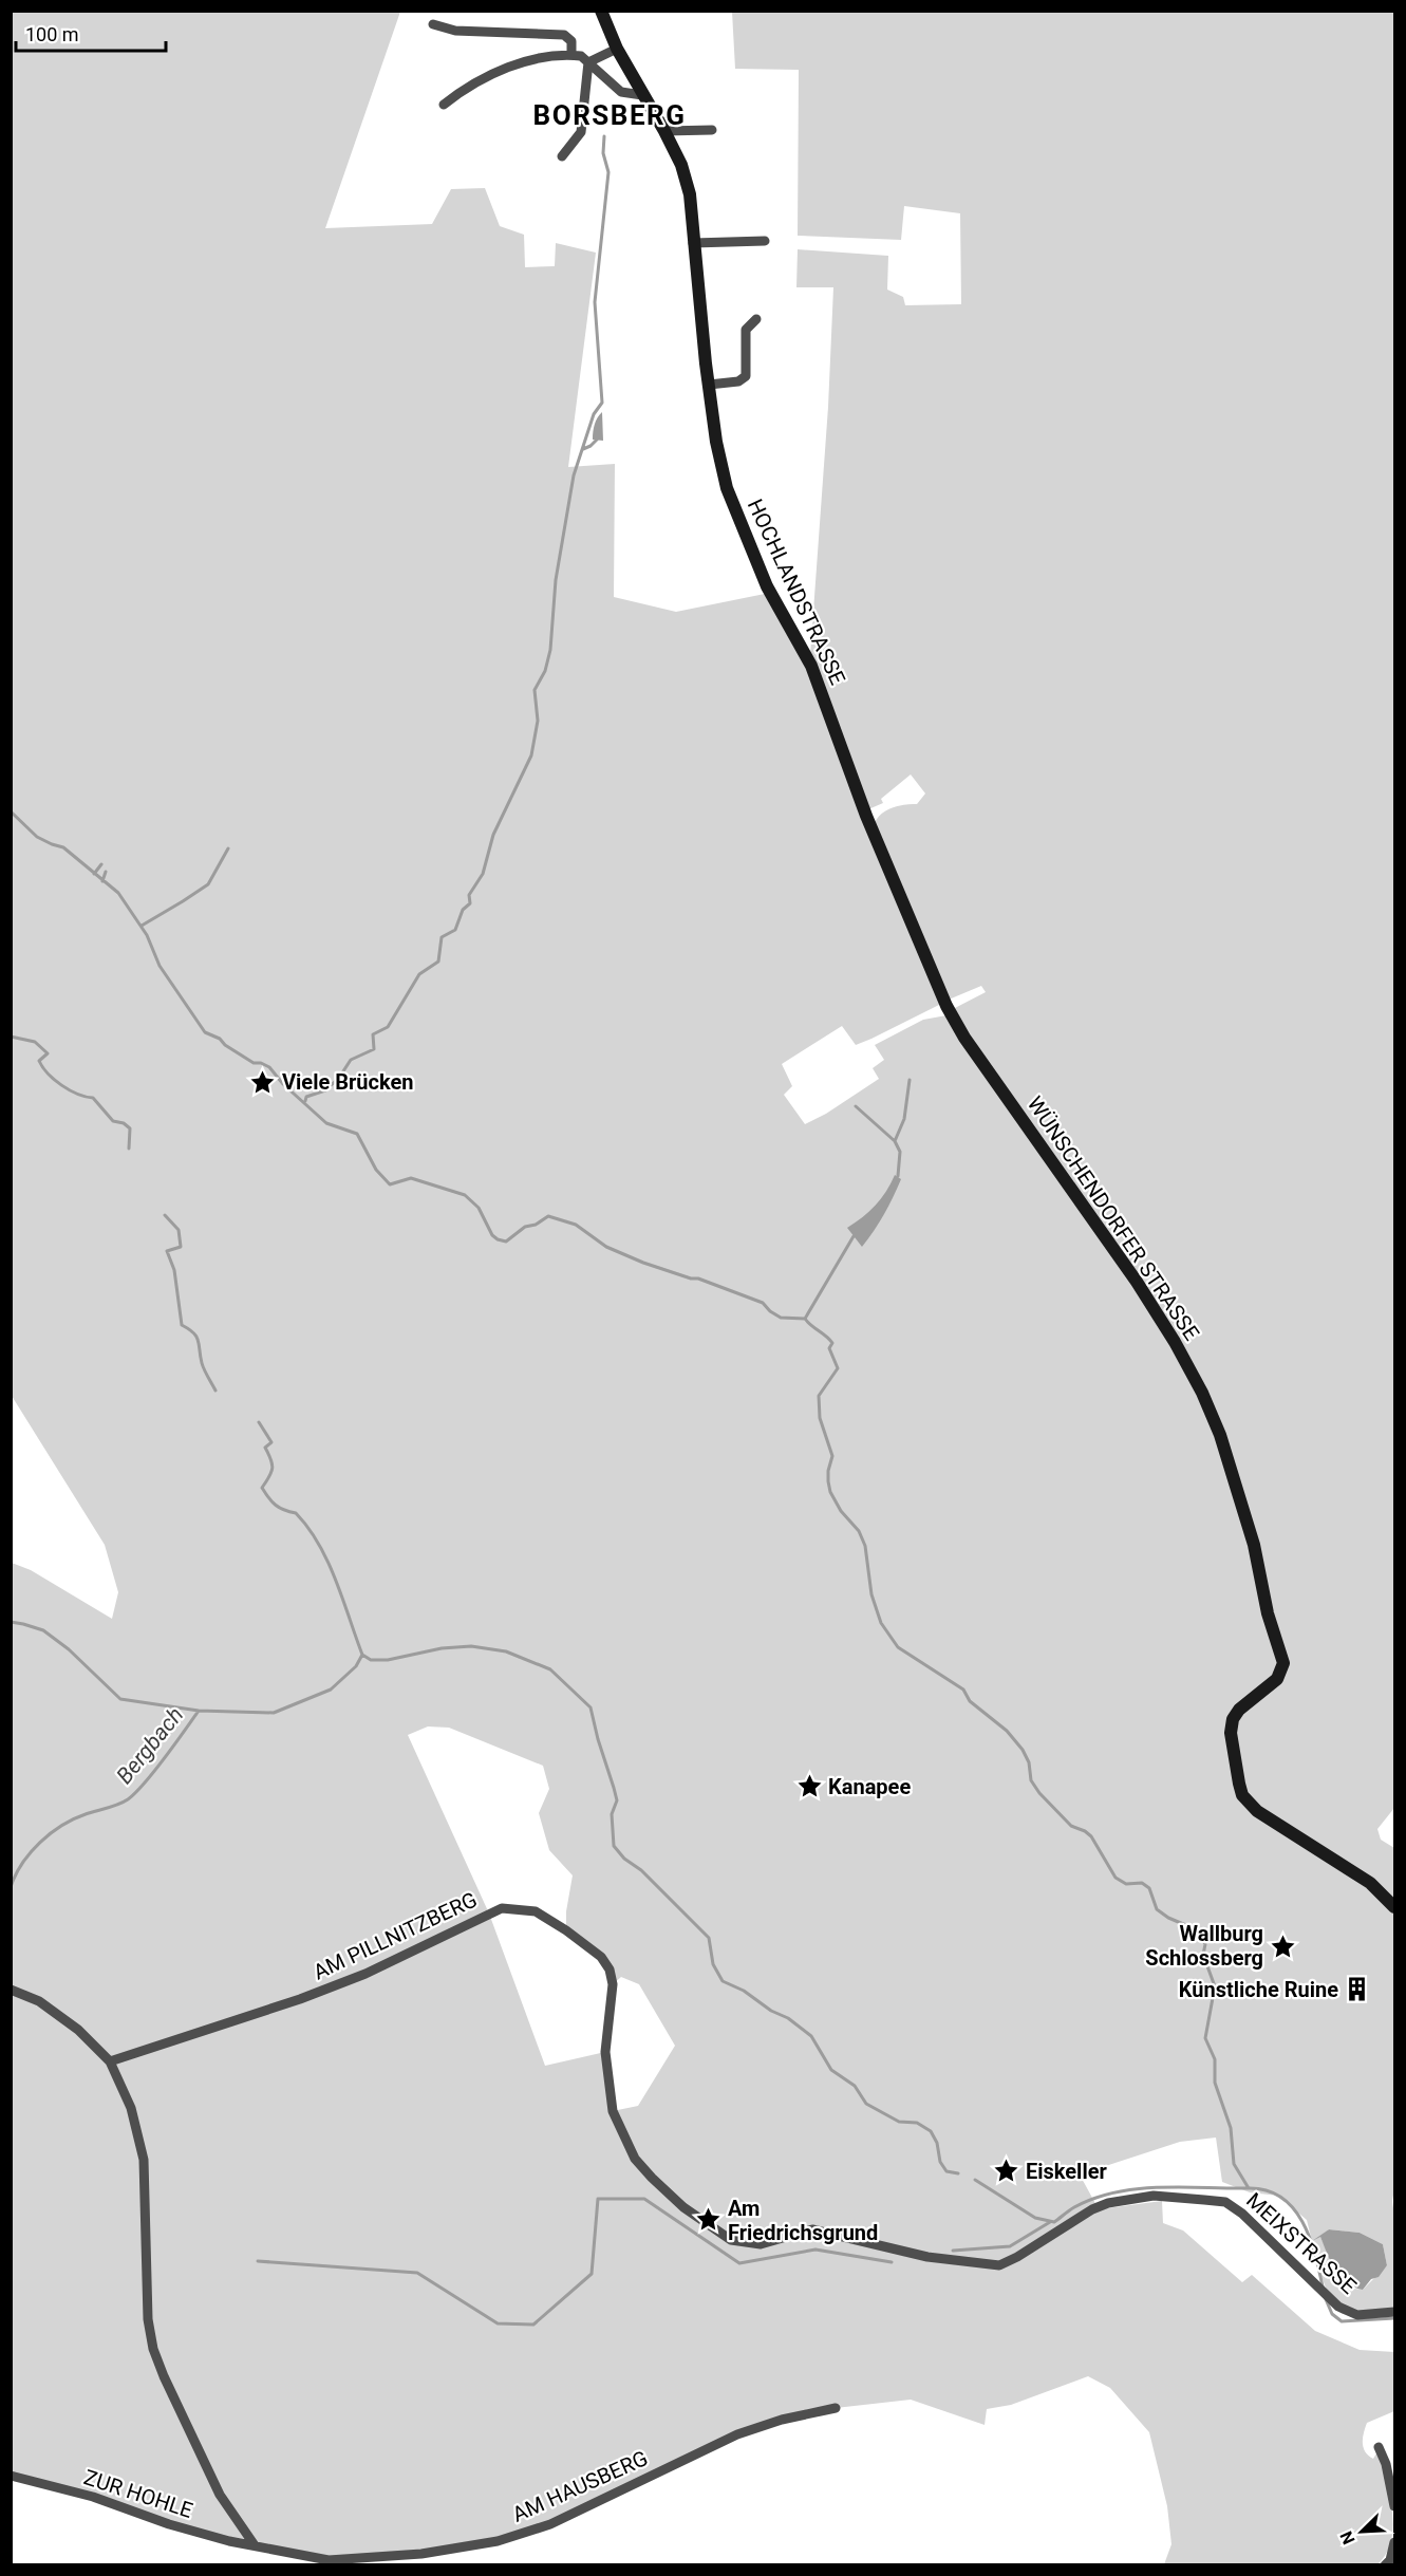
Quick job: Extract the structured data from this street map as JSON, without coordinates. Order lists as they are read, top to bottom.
{
  "streets": {
    "street": [
      "HOCHLANDSTRASSE",
      "WÜNSCHENDORFER STRASSE",
      "AM PILLNITZBERG",
      "MEIXSTRASSE",
      "AM HAUSBERG",
      "ZUR HOHLE"
    ]
  },
  "crossings": [
    ["HOCHLANDSTRASSE", "WÜNSCHENDORFER STRASSE"],
    ["AM PILLNITZBERG", "MEIXSTRASSE"],
    ["AM HAUSBERG", "ZUR HOHLE"]
  ],
  "districts": ["BORSBERG"],
  "water": ["Bergbach"],
  "places": {
    "place": [
      "Viele Brücken",
      "Kanapee",
      "Wallburg Schlossberg",
      "Eiskeller",
      "Am Friedrichsgrund"
    ],
    "building": ["Künstliche Ruine"]
  },
  "scale_bar": "100 m",
  "north": "bottom left"
}
